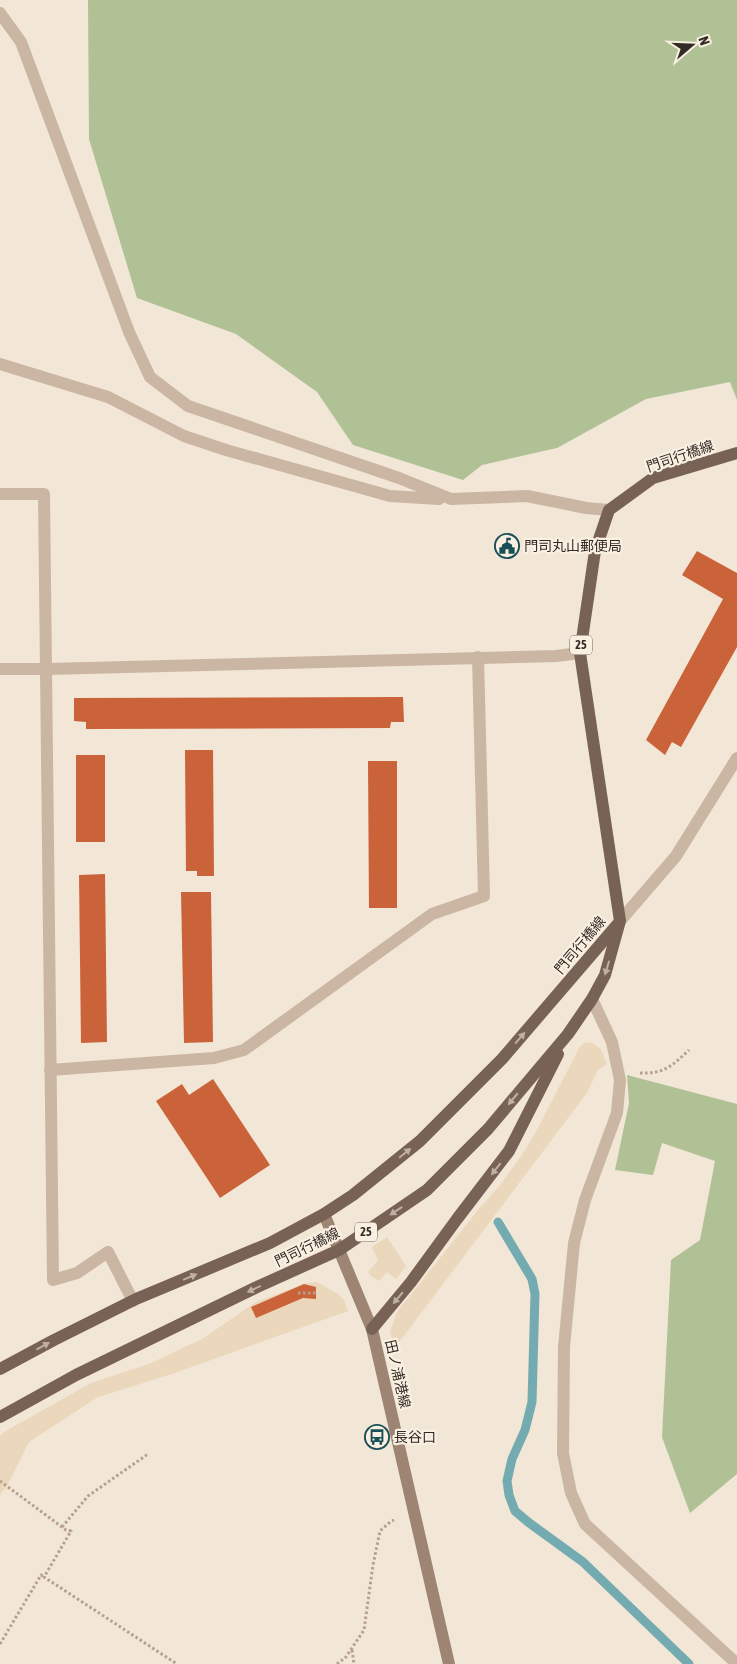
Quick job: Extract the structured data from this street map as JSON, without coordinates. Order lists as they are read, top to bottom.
{
  "streets": {
    "main road": ["門司行橋線", "25", "田ノ浦港線"]
  },
  "crossings": [
    ["門司行橋線", "田ノ浦港線"]
  ],
  "places": {
    "public building": ["門司丸山郵便局"],
    "bus stop": ["長谷口"]
  },
  "north": "right"
}
